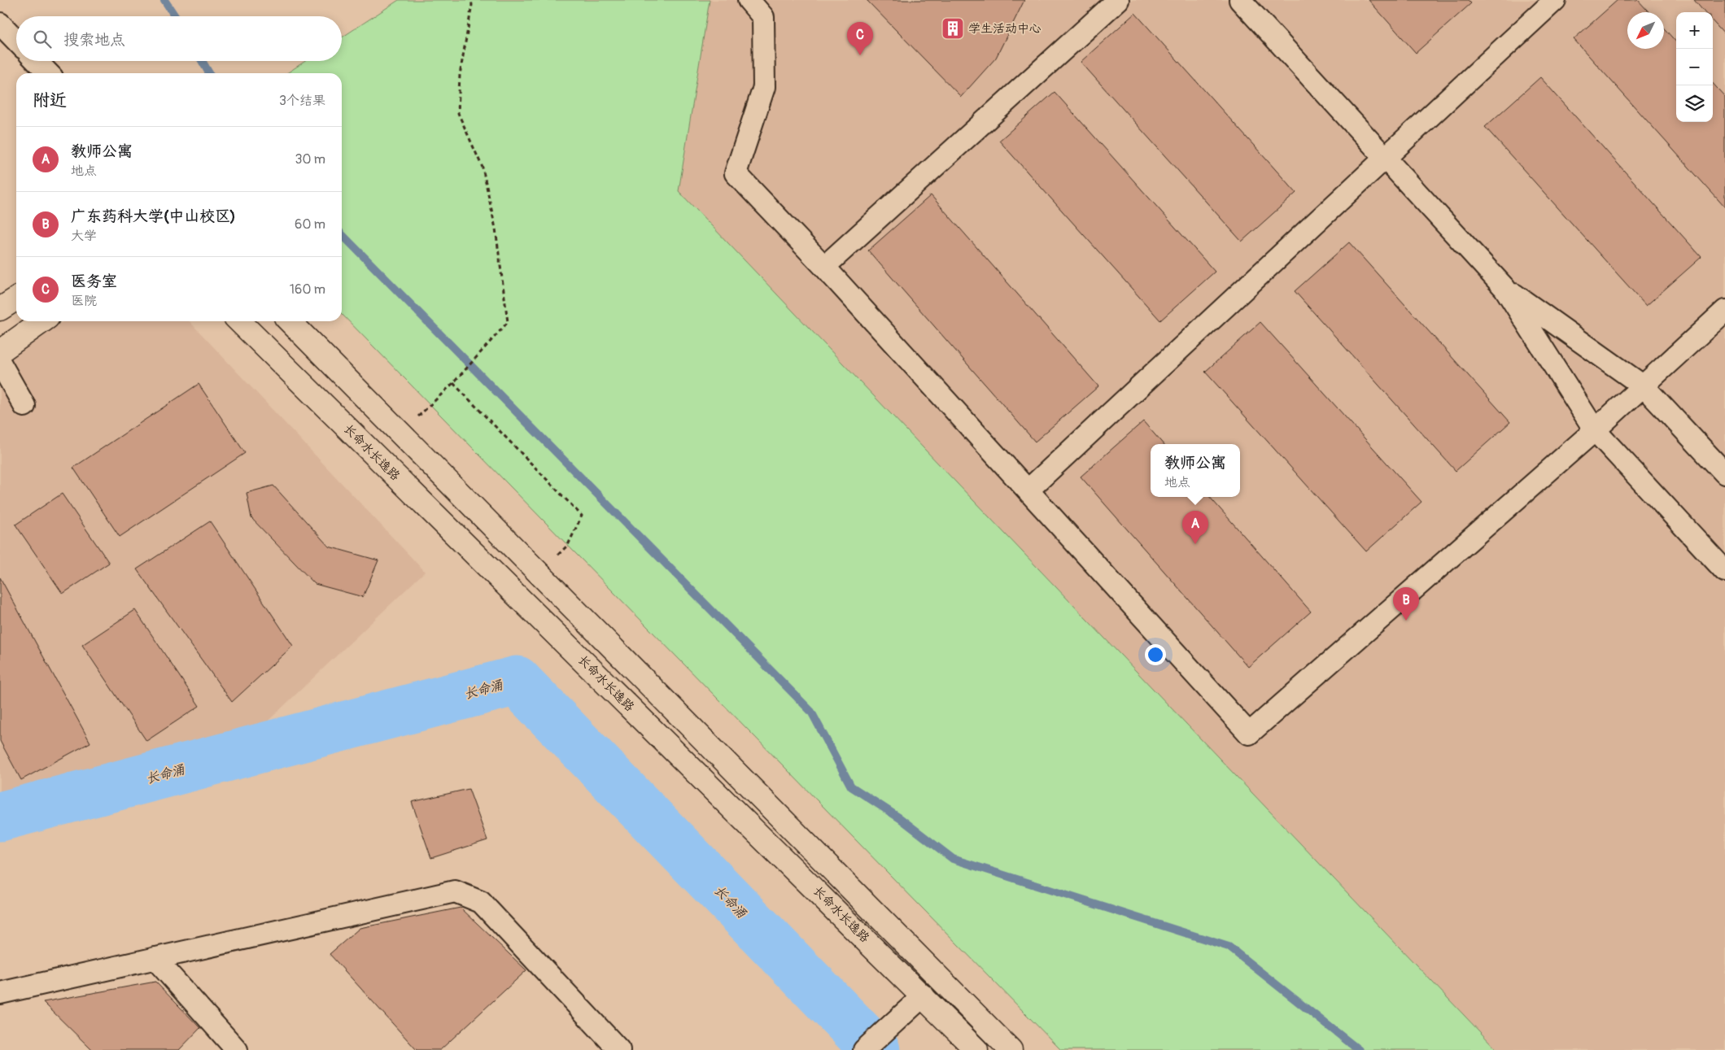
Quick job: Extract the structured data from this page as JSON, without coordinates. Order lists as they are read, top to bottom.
{
  "streets": {
    "street": ["长命水长逸路"]
  },
  "water": ["长命涌"],
  "places": {
    "building": ["学生活动中心"]
  },
  "north": "bottom left",
  "page": {
    "map_buttons": ["+", "−"],
    "search": "搜索地点",
    "pins": ["C", "A", "B"],
    "heading": ["附近", "3个结果"],
    "list": [
      {
        "mark": "A",
        "name": "教师公寓",
        "note": "地点",
        "value": "30 m"
      },
      {
        "mark": "B",
        "name": "广东药科大学(中山校区)",
        "note": "大学",
        "value": "60 m"
      },
      {
        "mark": "C",
        "name": "医务室",
        "note": "医院",
        "value": "160 m"
      }
    ],
    "popup": ["教师公寓", "地点"]
  }
}
